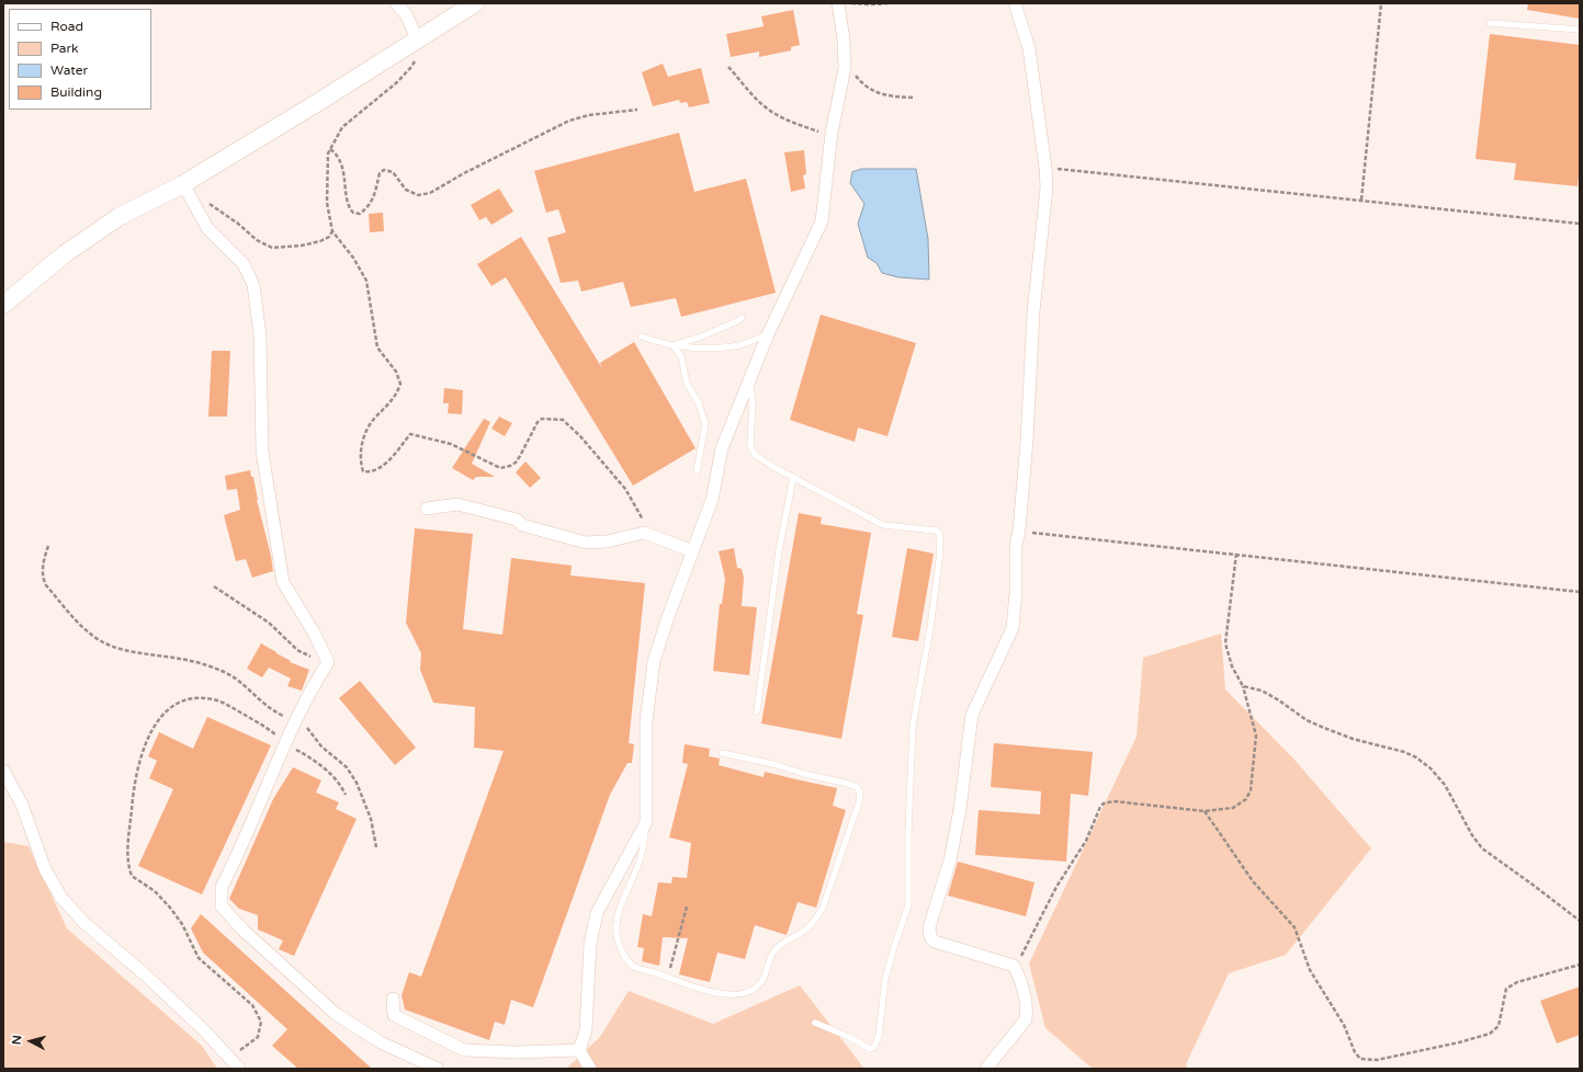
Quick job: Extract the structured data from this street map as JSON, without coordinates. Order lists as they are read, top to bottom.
{
  "legend": [
    "Road",
    "Park",
    "Water",
    "Building"
  ],
  "north": "left"
}
